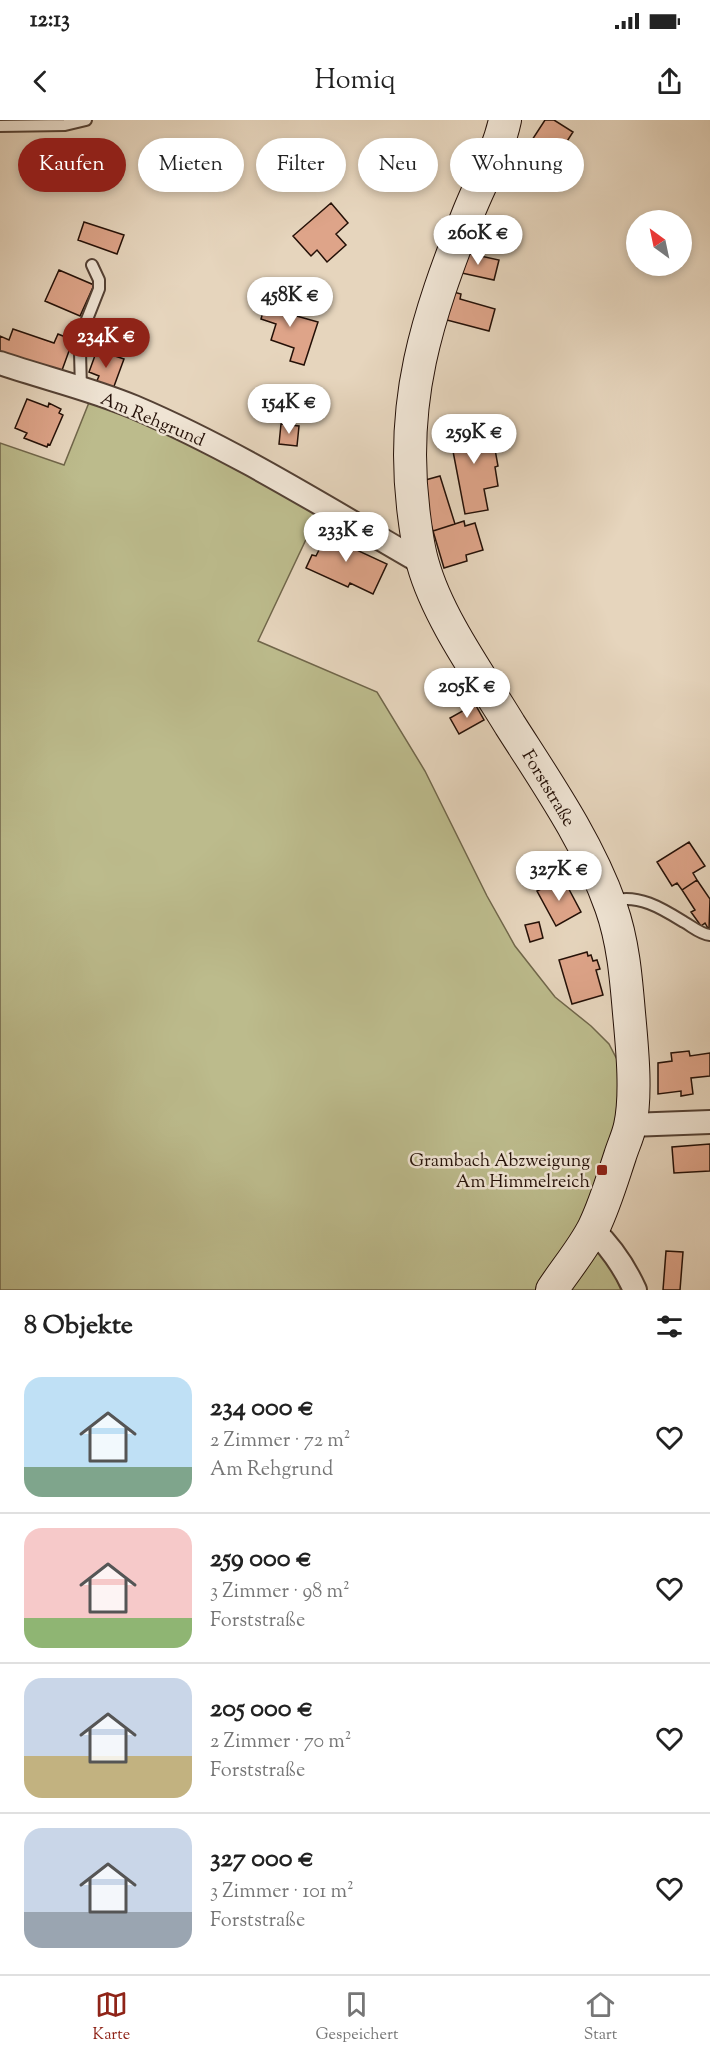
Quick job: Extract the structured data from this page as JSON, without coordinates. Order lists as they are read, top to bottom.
{
  "streets": {
    "street": ["Am Rehgrund", "Forststraße"]
  },
  "crossings": [
    ["Am Rehgrund", "Forststraße"]
  ],
  "places": {
    "transit": ["Grambach Abzweigung Am Himmelreich"]
  },
  "north": "top left",
  "page": {
    "status": "12:13",
    "header": "Homiq",
    "chip": [
      "Kaufen",
      "Mieten",
      "Filter",
      "Neu",
      "Wohnung"
    ],
    "price": [
      "260K €",
      "458K €",
      "234K €",
      "154K €",
      "259K €",
      "233K €",
      "205K €",
      "327K €"
    ],
    "heading": "8 Objekte",
    "list": [
      {
        "name": "234 000 €",
        "note": "2 Zimmer · 72 m² · Am Rehgrund"
      },
      {
        "name": "259 000 €",
        "note": "3 Zimmer · 98 m² · Forststraße"
      },
      {
        "name": "205 000 €",
        "note": "2 Zimmer · 70 m² · Forststraße"
      },
      {
        "name": "327 000 €",
        "note": "3 Zimmer · 101 m² · Forststraße"
      }
    ],
    "tabs": ["Karte", "Gespeichert", "Start"]
  }
}
